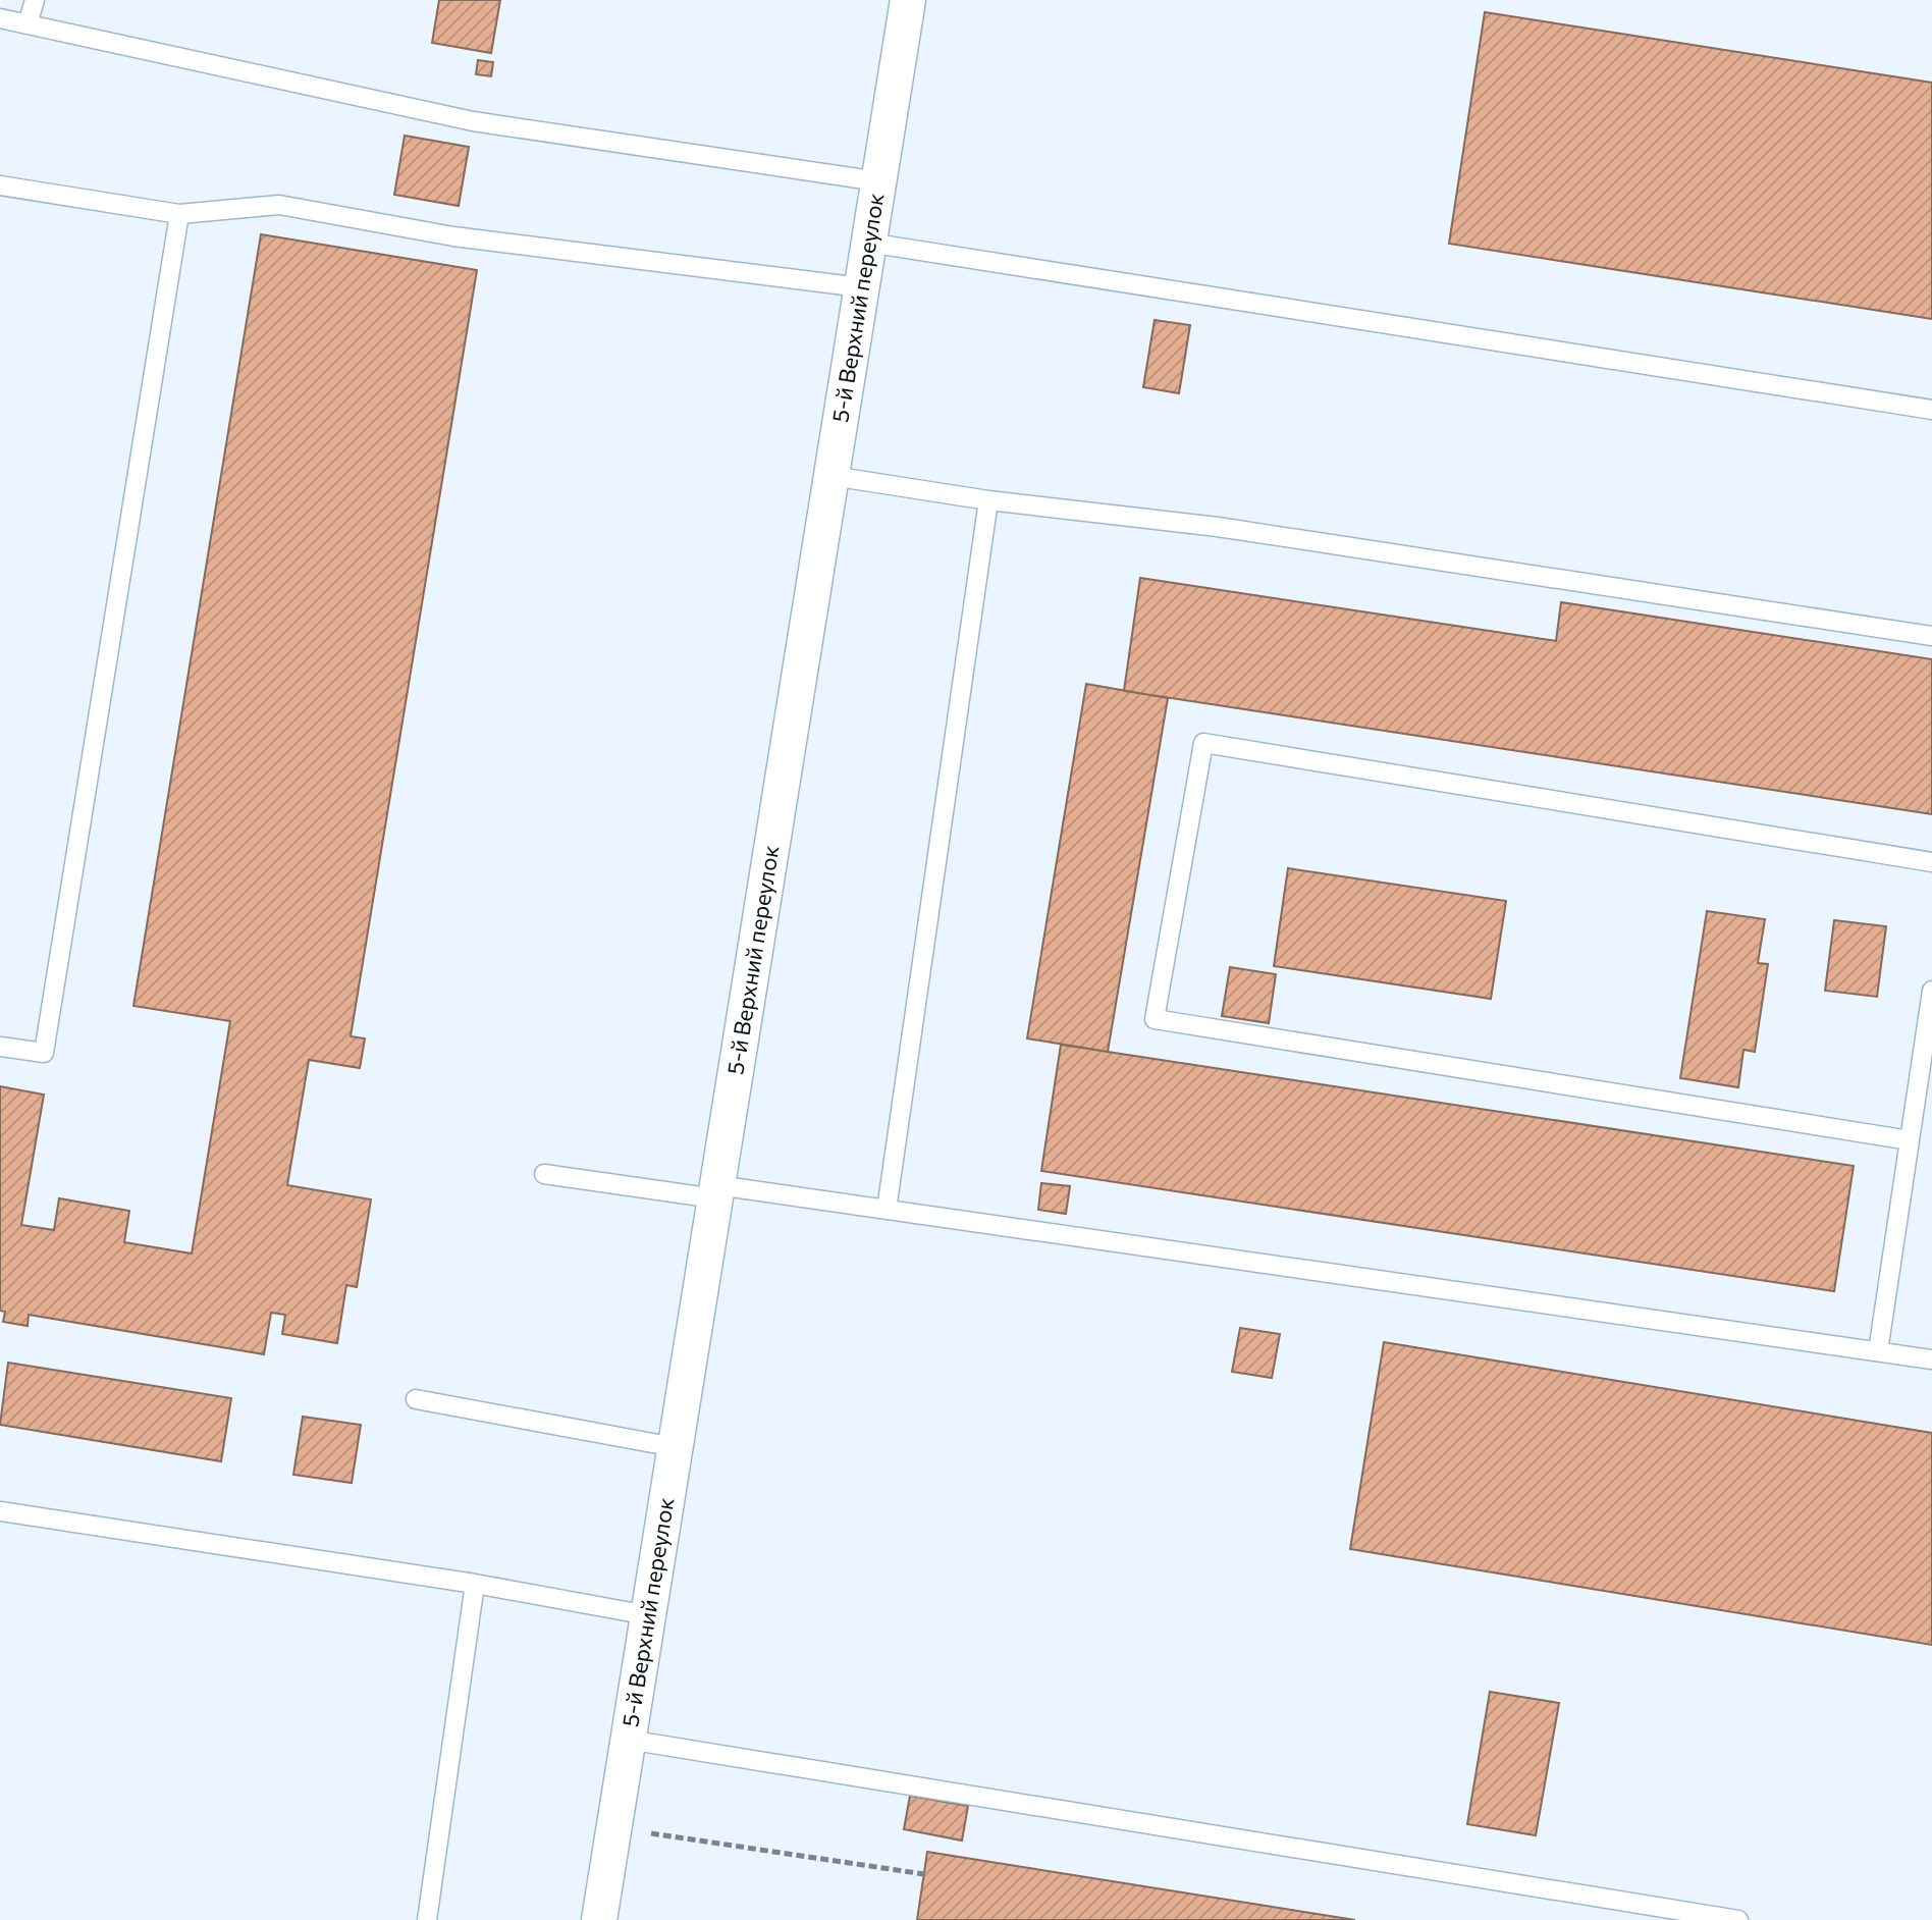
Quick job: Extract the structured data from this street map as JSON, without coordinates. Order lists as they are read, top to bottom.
{
  "streets": {
    "street": ["5-й Верхний переулок"]
  }
}
